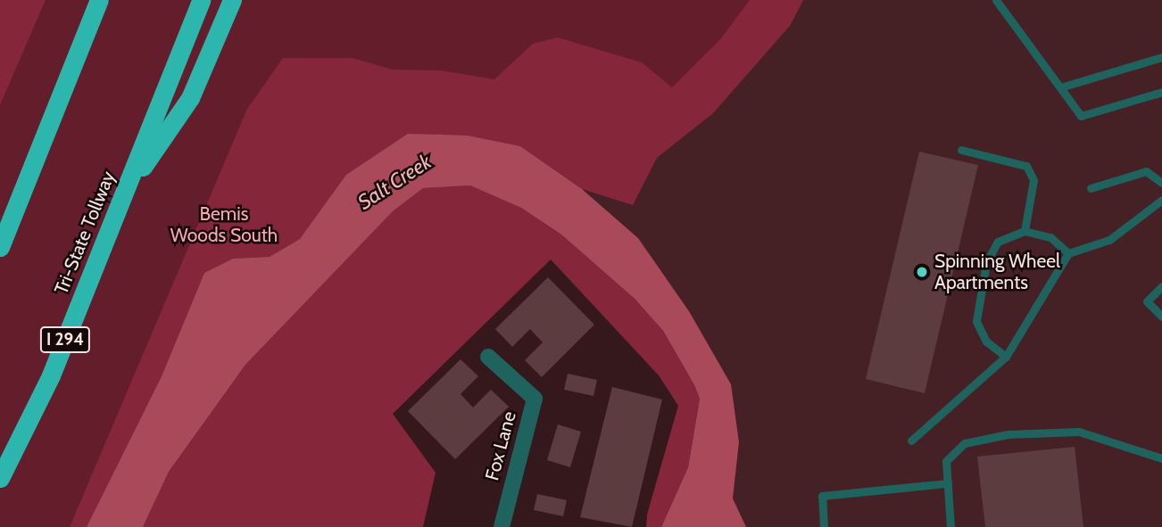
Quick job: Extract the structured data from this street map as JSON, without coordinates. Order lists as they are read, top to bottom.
{
  "streets": {
    "highway": ["Tri-State Tollway", "I 294"],
    "street": ["Fox Lane"]
  },
  "water": ["Salt Creek"],
  "parks": ["Bemis Woods South"],
  "places": ["Spinning Wheel Apartments"]
}
